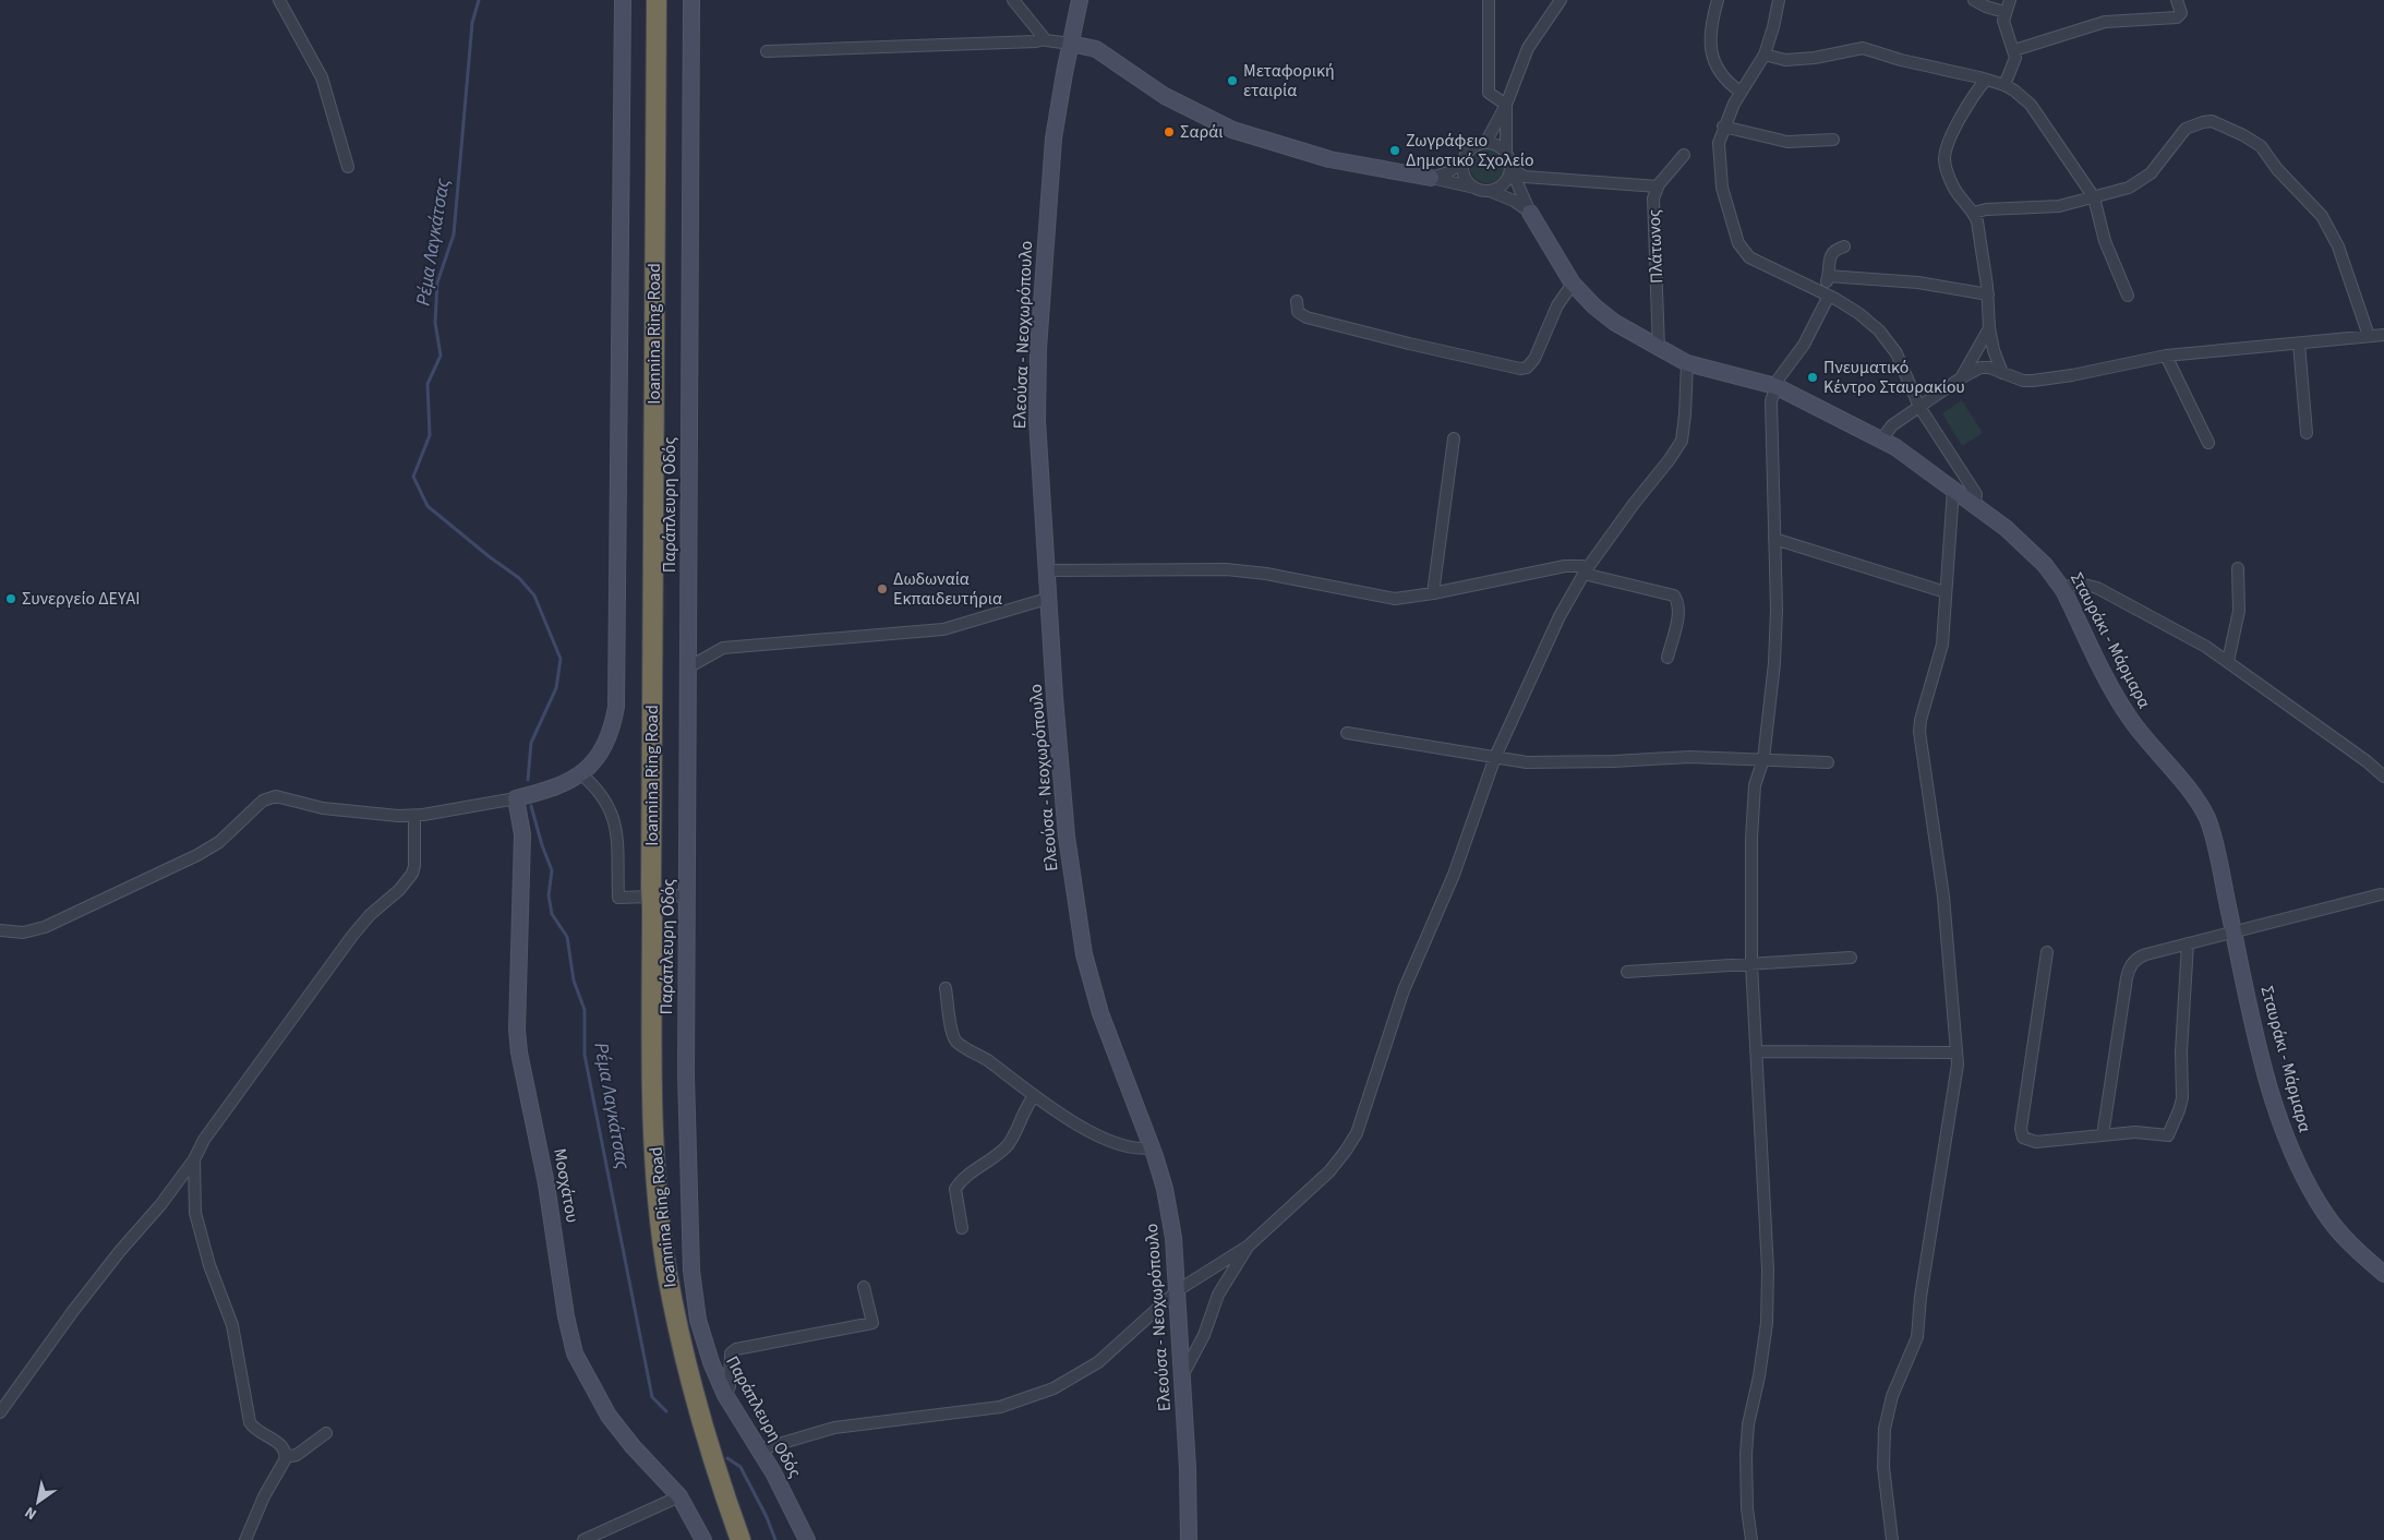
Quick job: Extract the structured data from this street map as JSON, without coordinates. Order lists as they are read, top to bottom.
{
  "streets": {
    "highway": ["Ioannina Ring Road"],
    "street": [
      "Πλάτωνος",
      "Ελεούσα - Νεοχωρόπουλο",
      "Παράπλευρη Οδός",
      "Σταυράκι - Μάρμαρα",
      "Μοσχάτου"
    ]
  },
  "crossings": [
    ["Πλάτωνος", "Σταυράκι - Μάρμαρα"]
  ],
  "water": ["Ρέμα Λαγκάτσας"],
  "places": [
    "Μεταφορική εταιρία",
    "Σαράι",
    "Ζωγράφειο Δημοτικό Σχολείο",
    "Πνευματικό Κέντρο Σταυρακίου",
    "Δωδωναία Εκπαιδευτήρια",
    "Συνεργείο ΔΕΥΑΙ"
  ],
  "north": "bottom left"
}
